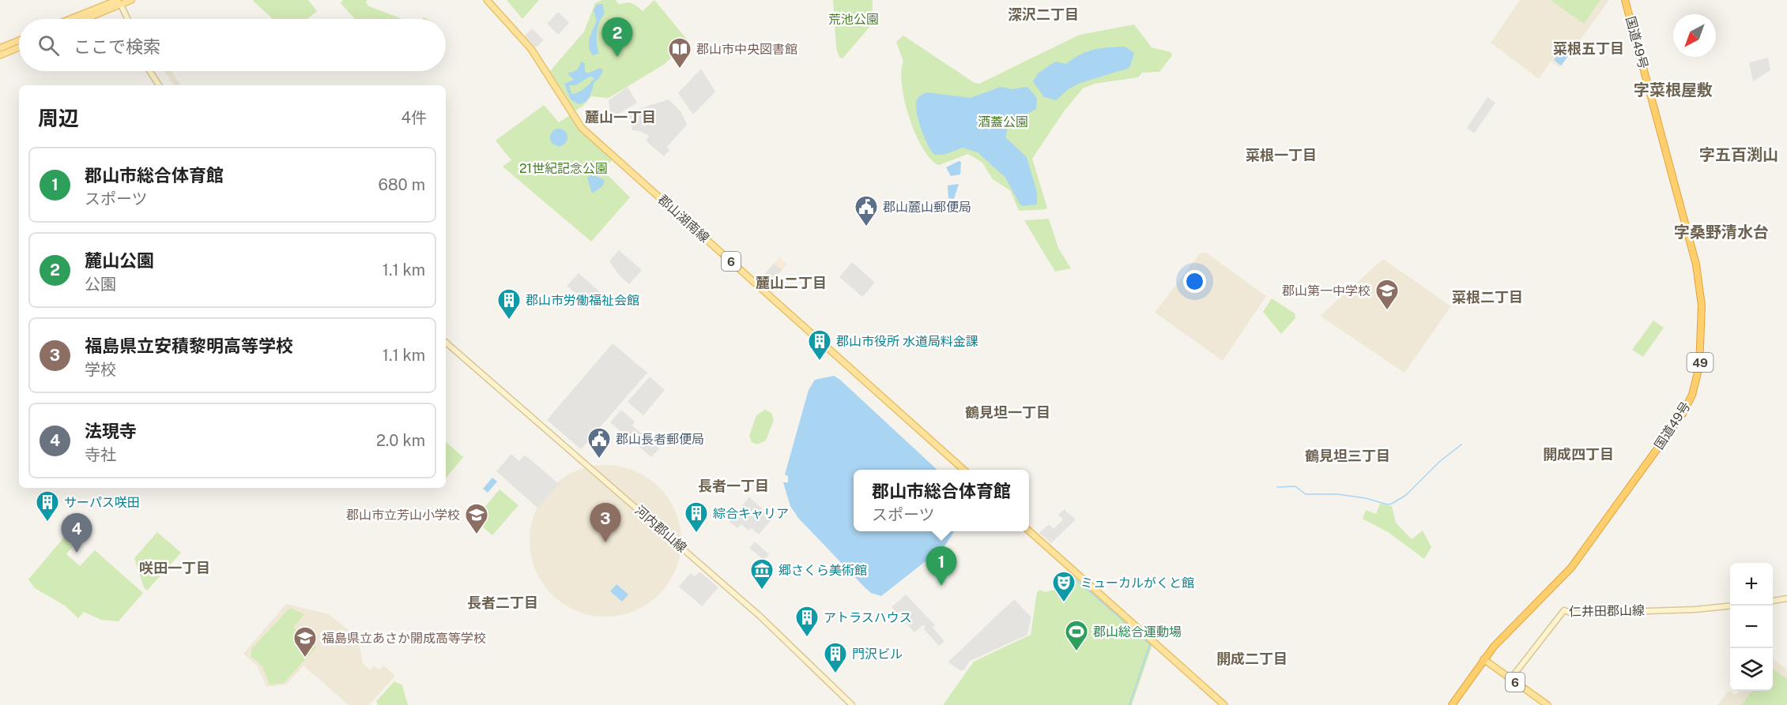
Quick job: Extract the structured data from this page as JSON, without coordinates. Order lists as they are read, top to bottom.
{
  "streets": {
    "highway": ["国道49号", "49"],
    "main road": [
      "郡山湖南線",
      "6",
      "河内郡山線",
      "仁井田郡山線"
    ]
  },
  "crossings": [
    ["国道49号", "6"],
    ["6", "仁井田郡山線"]
  ],
  "districts": [
    "深沢二丁目",
    "菜根五丁目",
    "字菜根屋敷",
    "麓山一丁目",
    "菜根一丁目",
    "字五百渕山",
    "字桑野清水台",
    "麓山二丁目",
    "菜根二丁目",
    "鶴見坦一丁目",
    "開成四丁目",
    "鶴見坦三丁目",
    "長者一丁目",
    "咲田一丁目",
    "長者二丁目",
    "開成二丁目"
  ],
  "parks": ["荒池公園", "酒蓋公園", "21世紀記念公園"],
  "places": {
    "library": ["郡山市中央図書館"],
    "public building": ["郡山麓山郵便局", "郡山長者郵便局"],
    "school or university": ["郡山第一中学校", "郡山市立芳山小学校", "福島県立あさか開成高等学校"],
    "building": [
      "郡山市労働福祉会館",
      "郡山市役所 水道局料金課",
      "サーパス咲田",
      "綜合キャリア",
      "アトラスハウス",
      "門沢ビル"
    ],
    "museum": ["郷さくら美術館"],
    "theatre": ["ミューカルがくと館"],
    "sports": ["郡山総合運動場"]
  },
  "north": "bottom left",
  "page": {
    "pins": [
      "2",
      "3",
      "4",
      "1"
    ],
    "search": "ここで検索",
    "heading": ["周辺", "4件"],
    "list": [
      {
        "mark": "1",
        "name": "郡山市総合体育館",
        "note": "スポーツ",
        "value": "680 m"
      },
      {
        "mark": "2",
        "name": "麓山公園",
        "note": "公園",
        "value": "1.1 km"
      },
      {
        "mark": "3",
        "name": "福島県立安積黎明高等学校",
        "note": "学校",
        "value": "1.1 km"
      },
      {
        "mark": "4",
        "name": "法現寺",
        "note": "寺社",
        "value": "2.0 km"
      }
    ],
    "popup": ["郡山市総合体育館", "スポーツ"],
    "map_buttons": ["+", "−"]
  }
}
